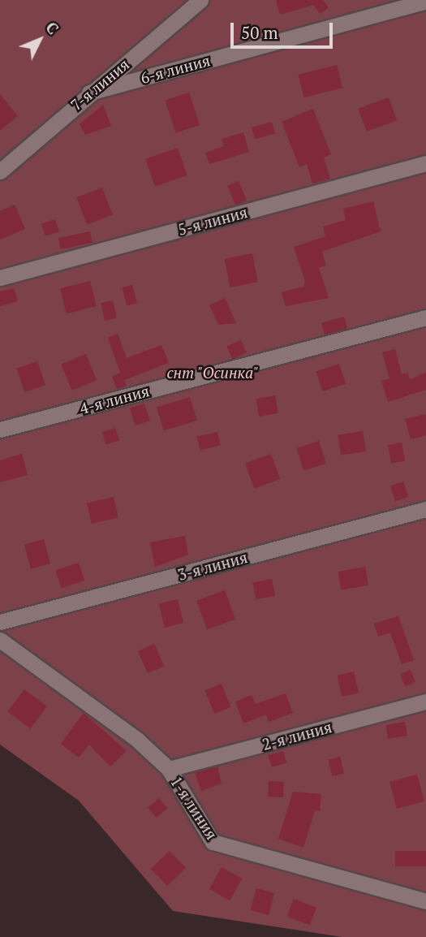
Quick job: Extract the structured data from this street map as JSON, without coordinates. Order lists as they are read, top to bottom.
{
  "streets": {
    "street": [
      "6-я линия",
      "7-я линия",
      "5-я линия",
      "4-я линия",
      "3-я линия",
      "2-я линия",
      "1-я линия"
    ]
  },
  "crossings": [
    ["6-я линия", "7-я линия"],
    ["2-я линия", "1-я линия"]
  ],
  "parks": ["снт \"Осинка\""],
  "scale_bar": "50 m",
  "north": "top right"
}
